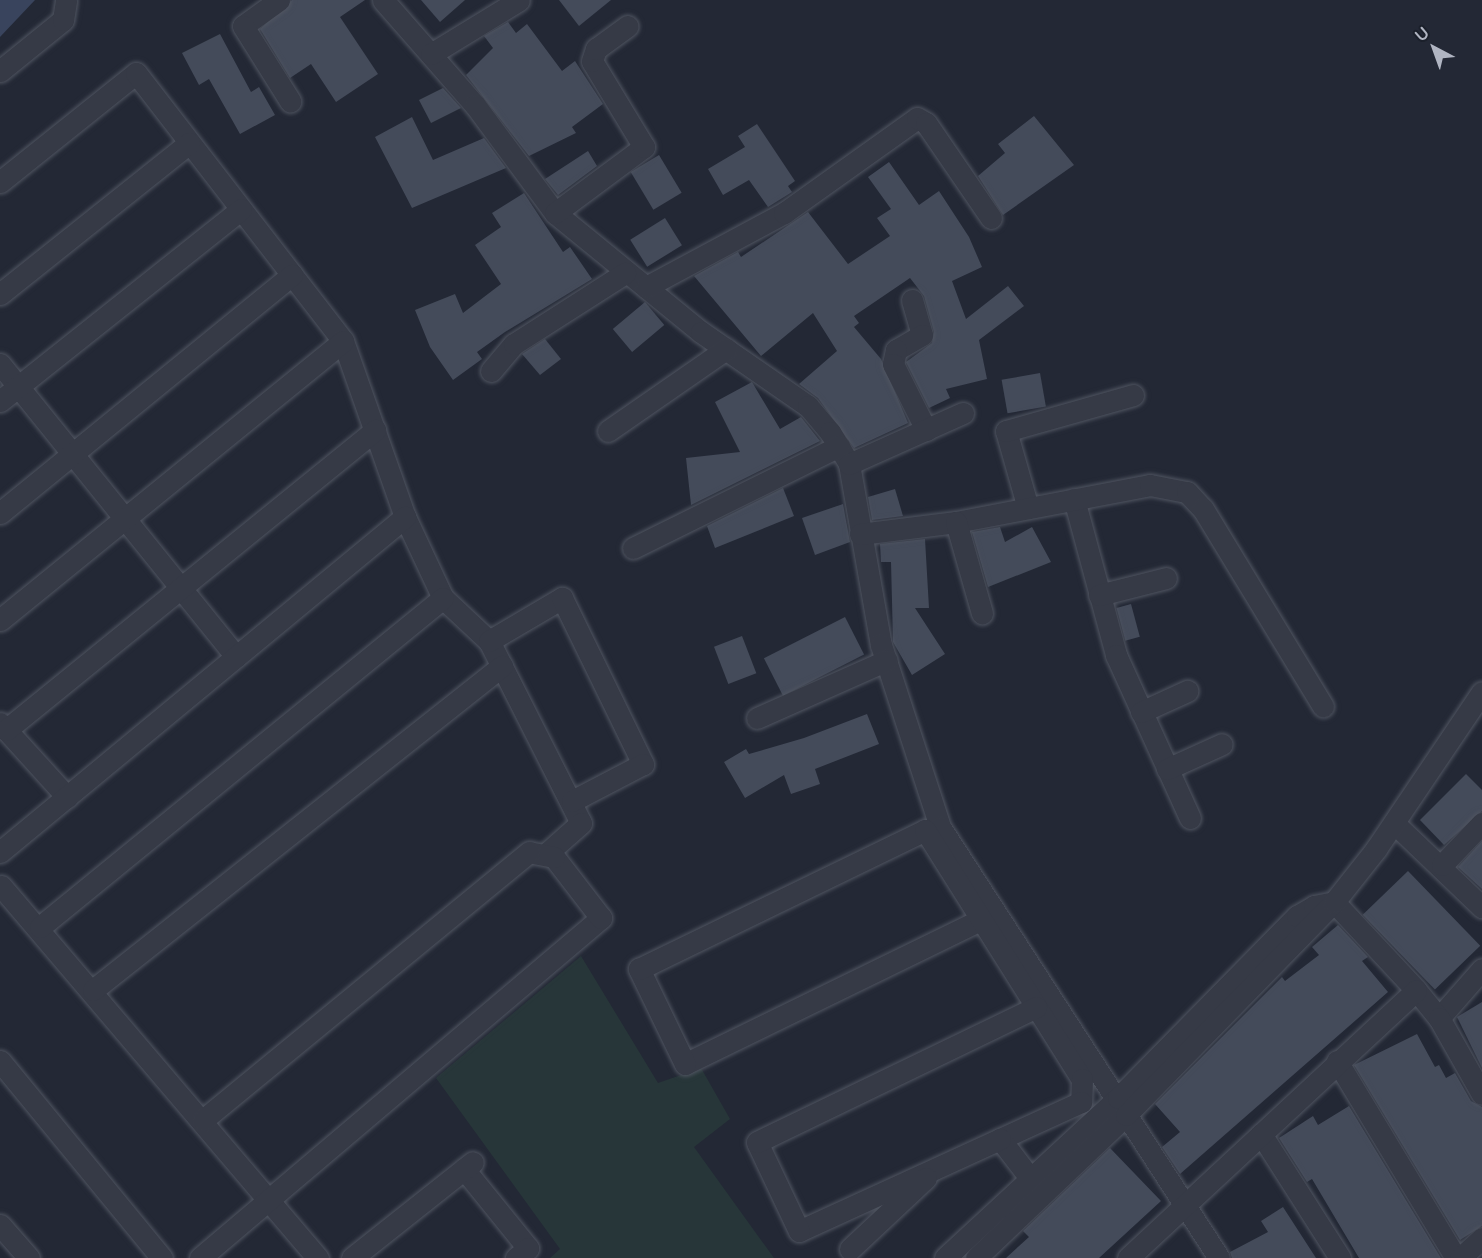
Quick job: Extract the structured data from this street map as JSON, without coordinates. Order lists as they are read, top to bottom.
{
  "north": "top left"
}
